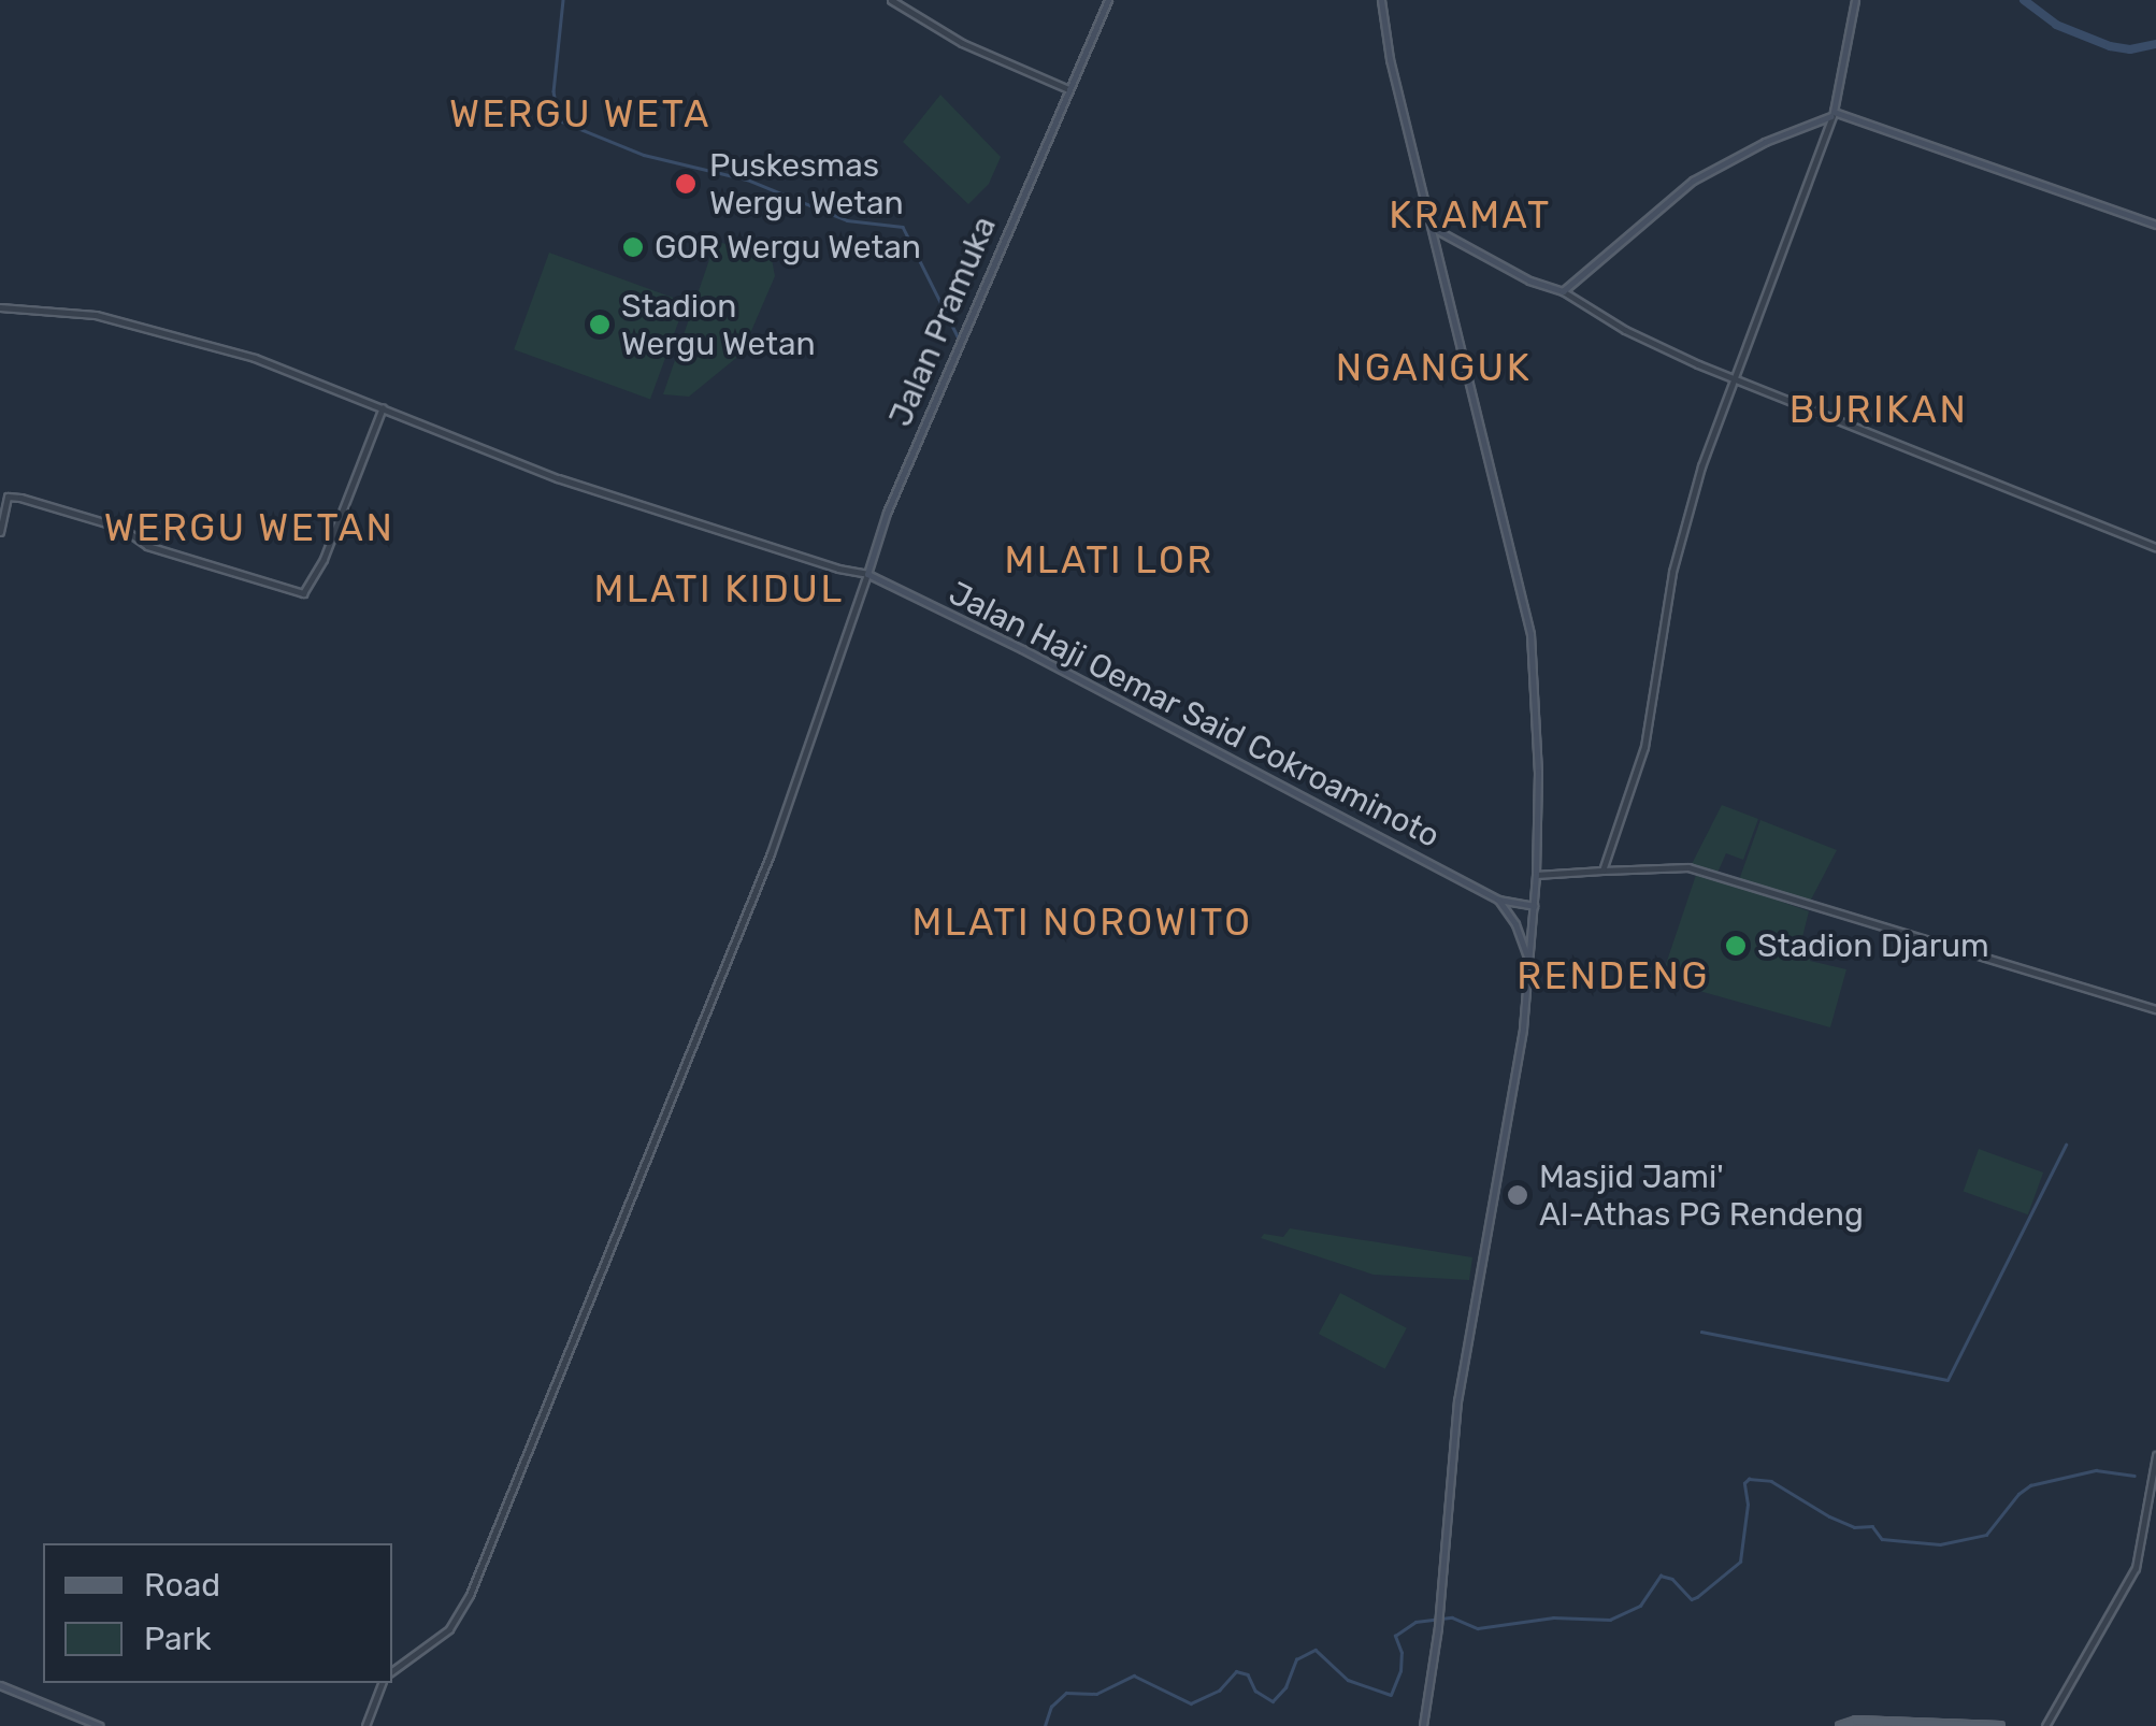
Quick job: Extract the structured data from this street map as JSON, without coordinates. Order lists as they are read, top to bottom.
{
  "streets": {
    "main road": ["Jalan Pramuka", "Jalan Haji Oemar Said Cokroaminoto"]
  },
  "crossings": [
    ["Jalan Pramuka", "Jalan Haji Oemar Said Cokroaminoto"]
  ],
  "districts": [
    "WERGU WETA",
    "KRAMAT",
    "NGANGUK",
    "BURIKAN",
    "WERGU WETAN",
    "MLATI LOR",
    "MLATI KIDUL",
    "MLATI NOROWITO",
    "RENDENG"
  ],
  "places": [
    "Puskesmas Wergu Wetan",
    "GOR Wergu Wetan",
    "Stadion Wergu Wetan",
    "Stadion Djarum",
    "Masjid Jami' Al-Athas PG Rendeng"
  ],
  "legend": ["Road", "Park"]
}
